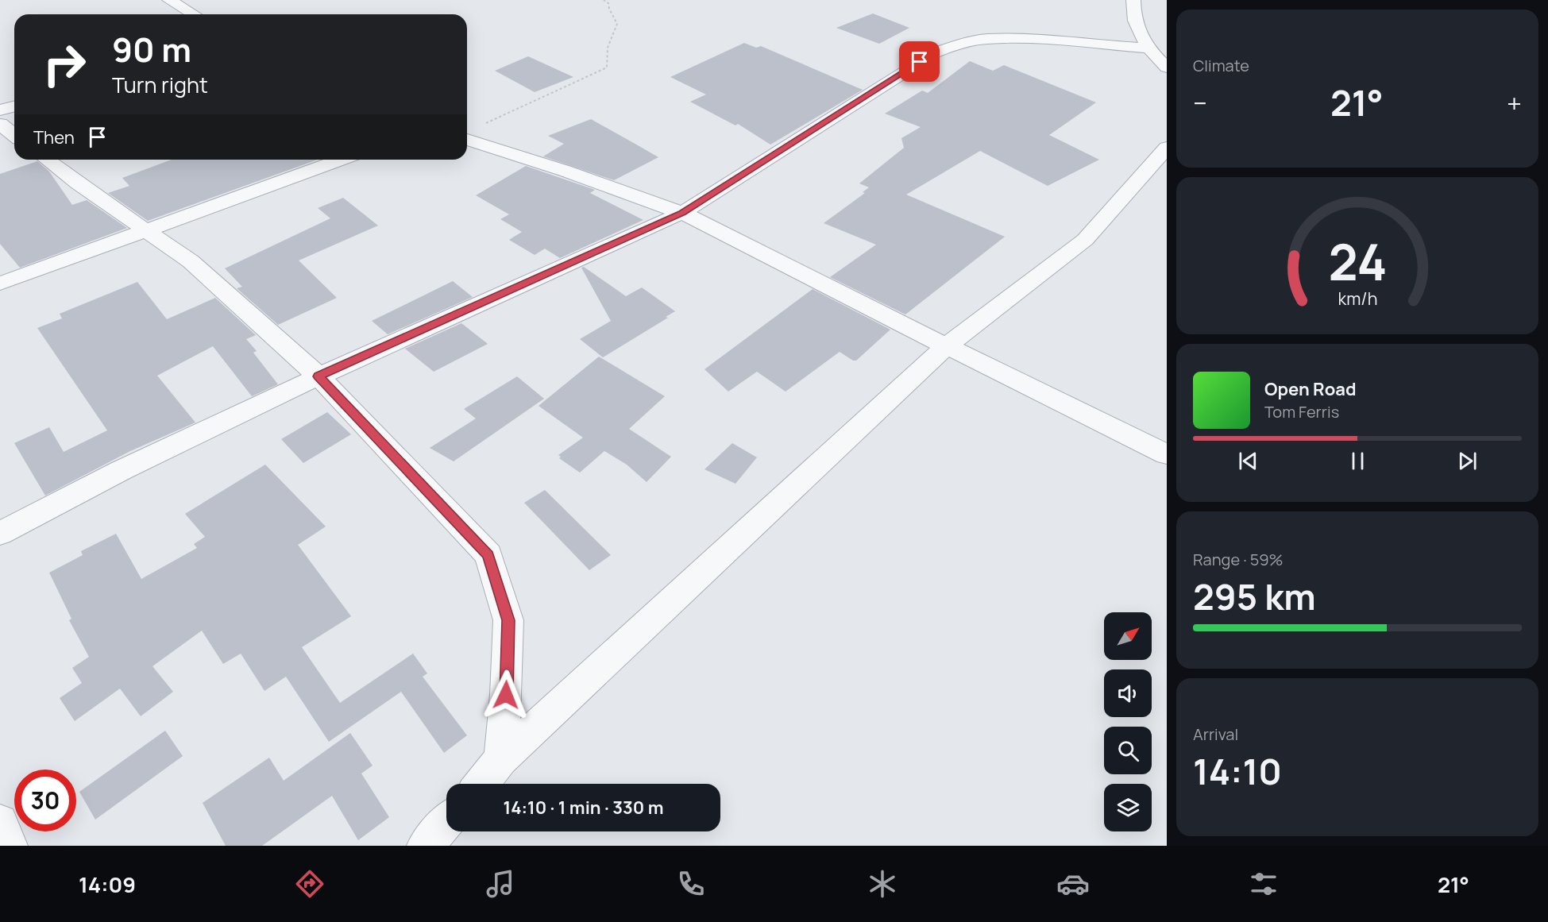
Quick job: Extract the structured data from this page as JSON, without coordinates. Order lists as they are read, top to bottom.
{
  "north": "top right",
  "page": {
    "tile": [
      "Climate",
      ["Range · 59%", "295 km"],
      ["Arrival", "14:10"]
    ],
    "turn": ["90 m", "Turn right"],
    "heat": ["−", "21°", "+"],
    "then": "Then",
    "song": ["Open Road", "Tom Ferris"],
    "limit": "30",
    "trip": "14:10 · 1 min · 330 m",
    "tabs": ["14:09", "21°"],
    "gauge": ["24", "km/h"]
  }
}
